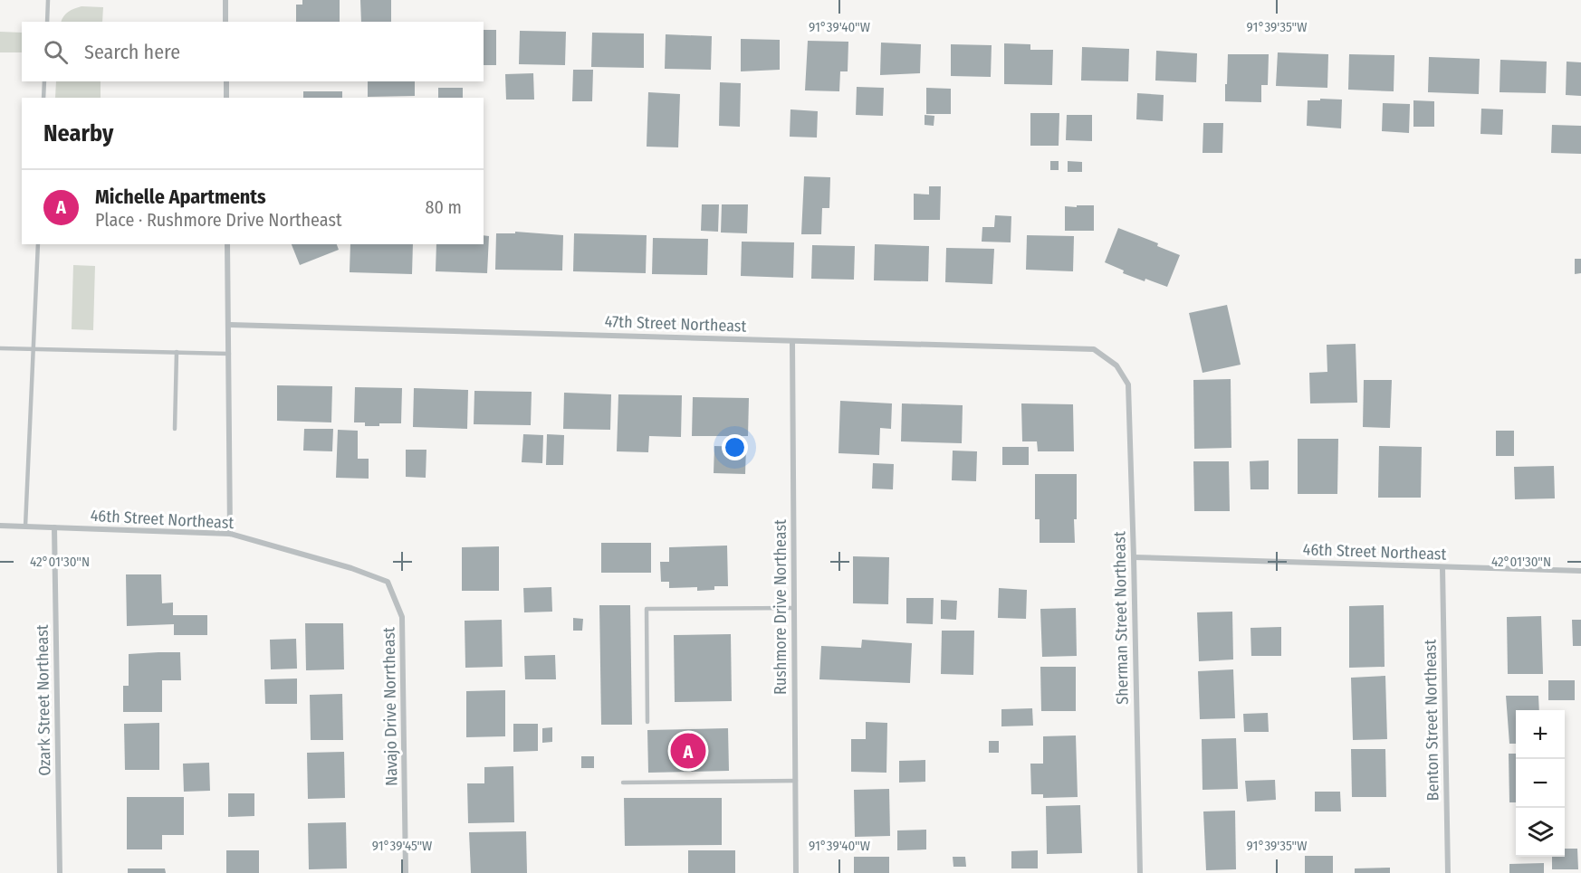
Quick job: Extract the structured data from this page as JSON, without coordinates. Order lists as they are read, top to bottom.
{
  "streets": {
    "street": [
      "47th Street Northeast",
      "46th Street Northeast",
      "Rushmore Drive Northeast",
      "Sherman Street Northeast",
      "Ozark Street Northeast",
      "Navajo Drive Norrtheast",
      "Benton Street Northeast"
    ]
  },
  "crossings": [
    ["47th Street Northeast", "Rushmore Drive Northeast"],
    ["47th Street Northeast", "Sherman Street Northeast"],
    ["46th Street Northeast", "Sherman Street Northeast"],
    ["46th Street Northeast", "Ozark Street Northeast"],
    ["46th Street Northeast", "Navajo Drive Norrtheast"],
    ["46th Street Northeast", "Benton Street Northeast"]
  ],
  "page": {
    "search": "Search here",
    "heading": "Nearby",
    "list": [
      {
        "mark": "A",
        "name": "Michelle Apartments",
        "note": "Place · Rushmore Drive Northeast",
        "value": "80 m"
      }
    ],
    "map_buttons": ["+", "−"],
    "pins": "A"
  },
  "coordinates": [
    "91°39'40\"W",
    "91°39'35\"W",
    "42°01'30\"N",
    "91°39'45\"W"
  ]
}
